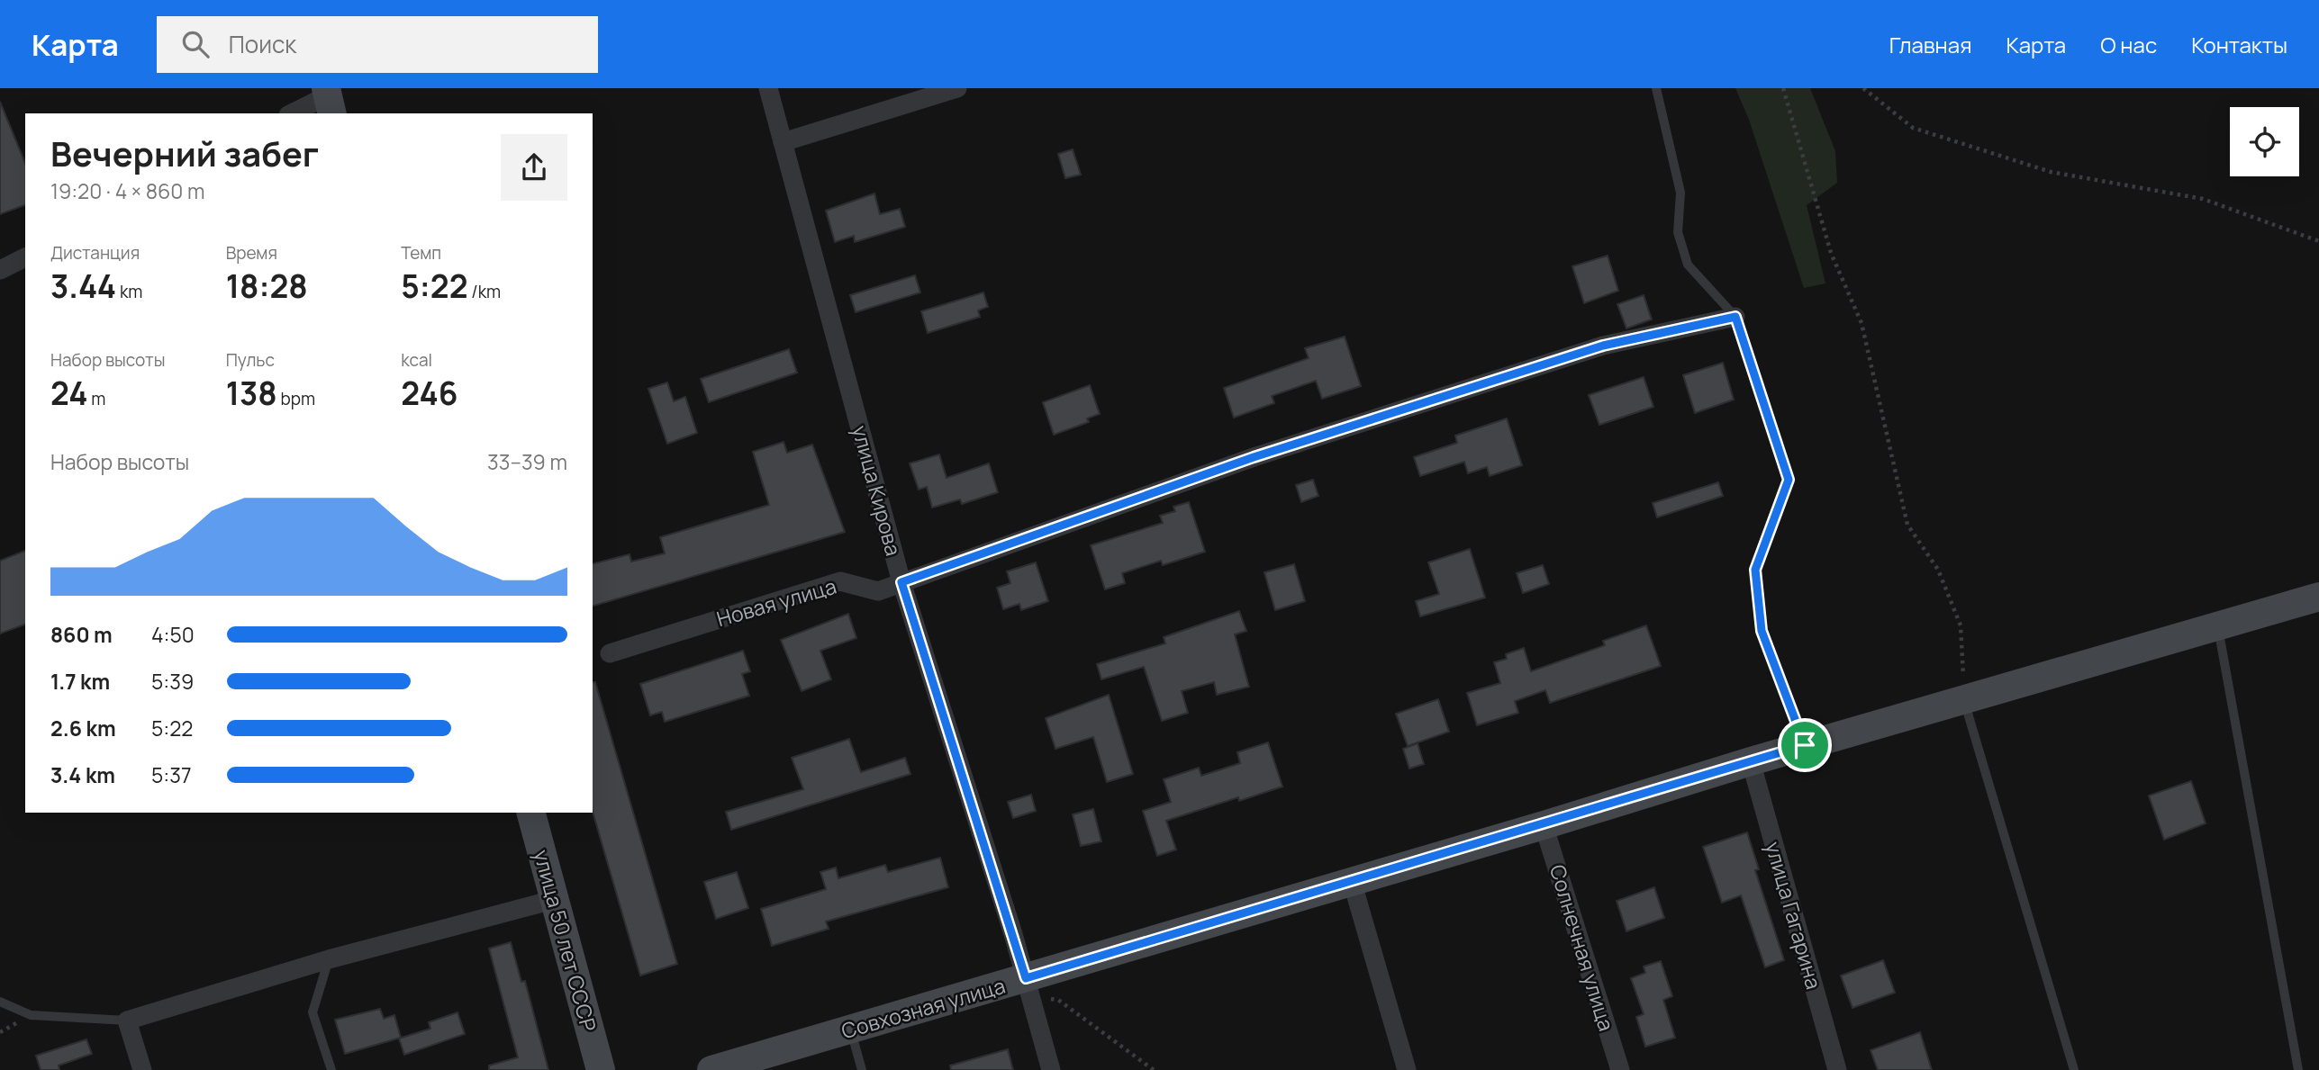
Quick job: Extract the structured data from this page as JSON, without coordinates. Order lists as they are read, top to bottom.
{
  "streets": {
    "main road": ["улица 50 лет СССР", "Совхозная улица"],
    "street": [
      "улица Кирова",
      "Новая улица",
      "улица Гагарина",
      "Солнечная улица"
    ]
  },
  "crossings": [
    ["улица Кирова", "Новая улица"],
    ["улица Кирова", "Совхозная улица"],
    ["улица Гагарина", "Совхозная улица"],
    ["Солнечная улица", "Совхозная улица"]
  ],
  "page": {
    "header": "Карта",
    "search": "Поиск",
    "nav": [
      "Главная",
      "Карта",
      "О нас",
      "Контакты"
    ],
    "heading": ["Вечерний забег", "19:20 · 4 × 860 m"],
    "stats": [
      ["Дистанция", "3.44 km"],
      ["Время", "18:28"],
      ["Темп", "5:22 /km"],
      ["Набор высоты", "24 m"],
      ["Пульс", "138 bpm"],
      ["kcal", "246"]
    ],
    "chart": ["Набор высоты", "33–39 m"],
    "list": [
      {
        "name": "860 m",
        "note": "4:50"
      },
      {
        "name": "1.7 km",
        "note": "5:39"
      },
      {
        "name": "2.6 km",
        "note": "5:22"
      },
      {
        "name": "3.4 km",
        "note": "5:37"
      }
    ]
  }
}
